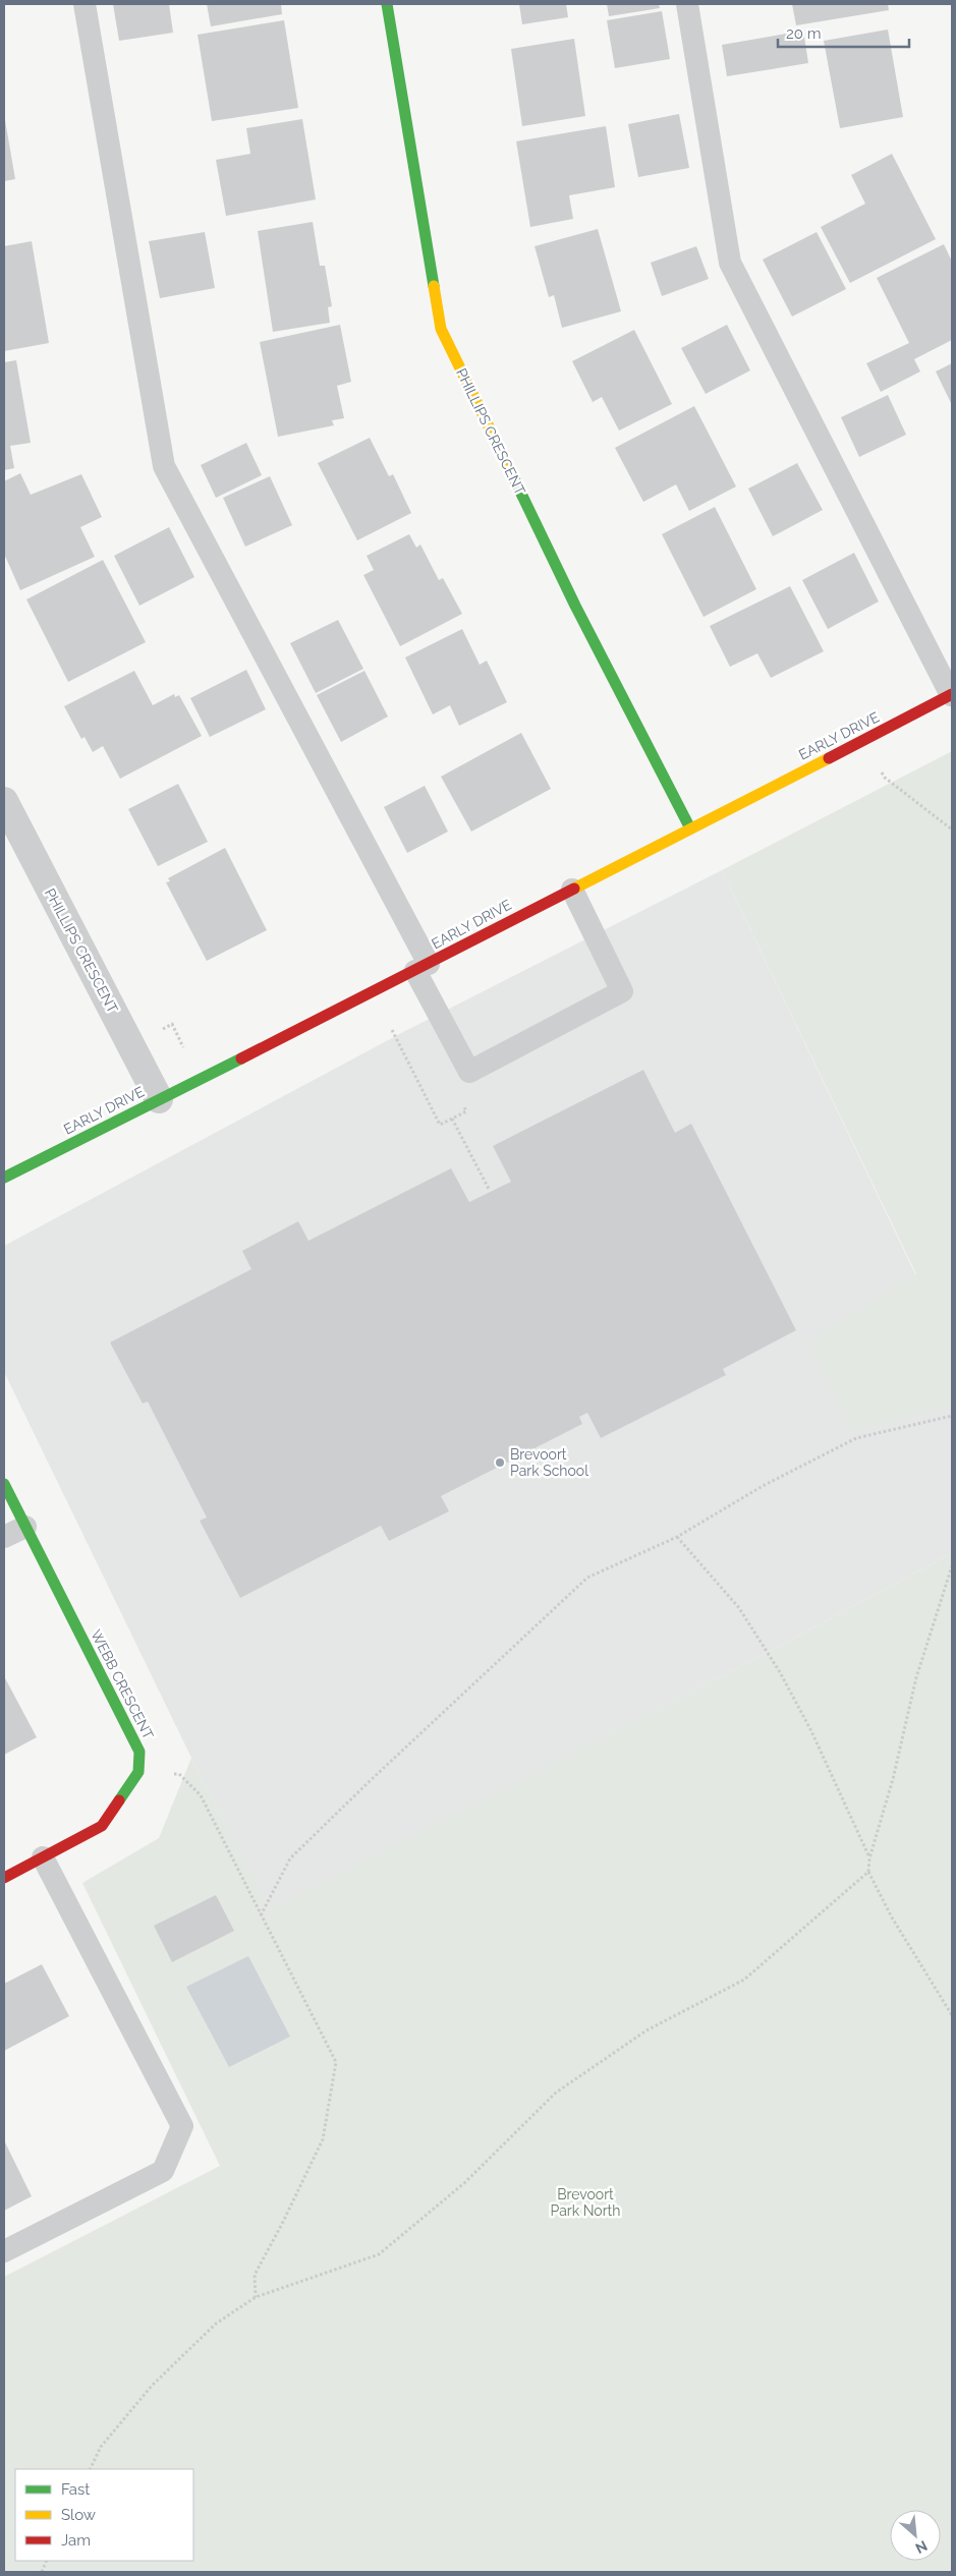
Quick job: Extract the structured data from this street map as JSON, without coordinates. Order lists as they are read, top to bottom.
{
  "streets": {
    "street": ["PHILLIPS CRESCENT", "EARLY DRIVE", "WEBB CRESCENT"]
  },
  "crossings": [
    ["PHILLIPS CRESCENT", "EARLY DRIVE"]
  ],
  "parks": ["Brevoort Park North"],
  "places": ["Brevoort Park School"],
  "legend": ["Fast", "Slow", "Jam"],
  "scale_bar": "20 m",
  "north": "bottom right"
}
